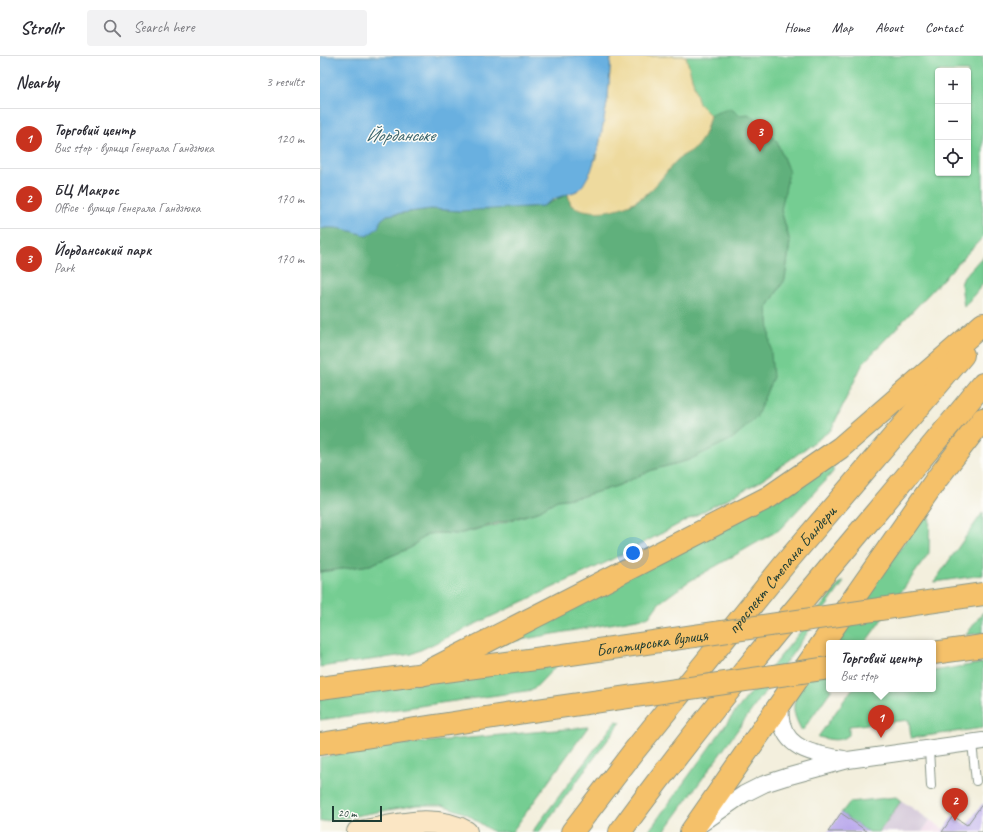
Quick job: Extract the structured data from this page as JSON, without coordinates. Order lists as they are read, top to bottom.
{
  "streets": {
    "main road": ["проспект Степана Бандери", "Богатирська вулиця"]
  },
  "water": ["Йорданське"],
  "scale_bar": "20 m",
  "page": {
    "header": "Strollr",
    "search": "Search here",
    "nav": [
      "Home",
      "Map",
      "About",
      "Contact"
    ],
    "heading": ["Nearby", "3 results"],
    "map_buttons": ["+", "−"],
    "list": [
      {
        "mark": "1",
        "name": "Торговий центр",
        "note": "Bus stop · вулиця Генерала Гандзюка",
        "value": "120 m"
      },
      {
        "mark": "2",
        "name": "БЦ Макрос",
        "note": "Office · вулиця Генерала Гандзюка",
        "value": "170 m"
      },
      {
        "mark": "3",
        "name": "Йорданський парк",
        "note": "Park",
        "value": "170 m"
      }
    ],
    "pins": ["3", "1", "2"],
    "popup": ["Торговий центр", "Bus stop"],
    "scale": "20 m"
  }
}
